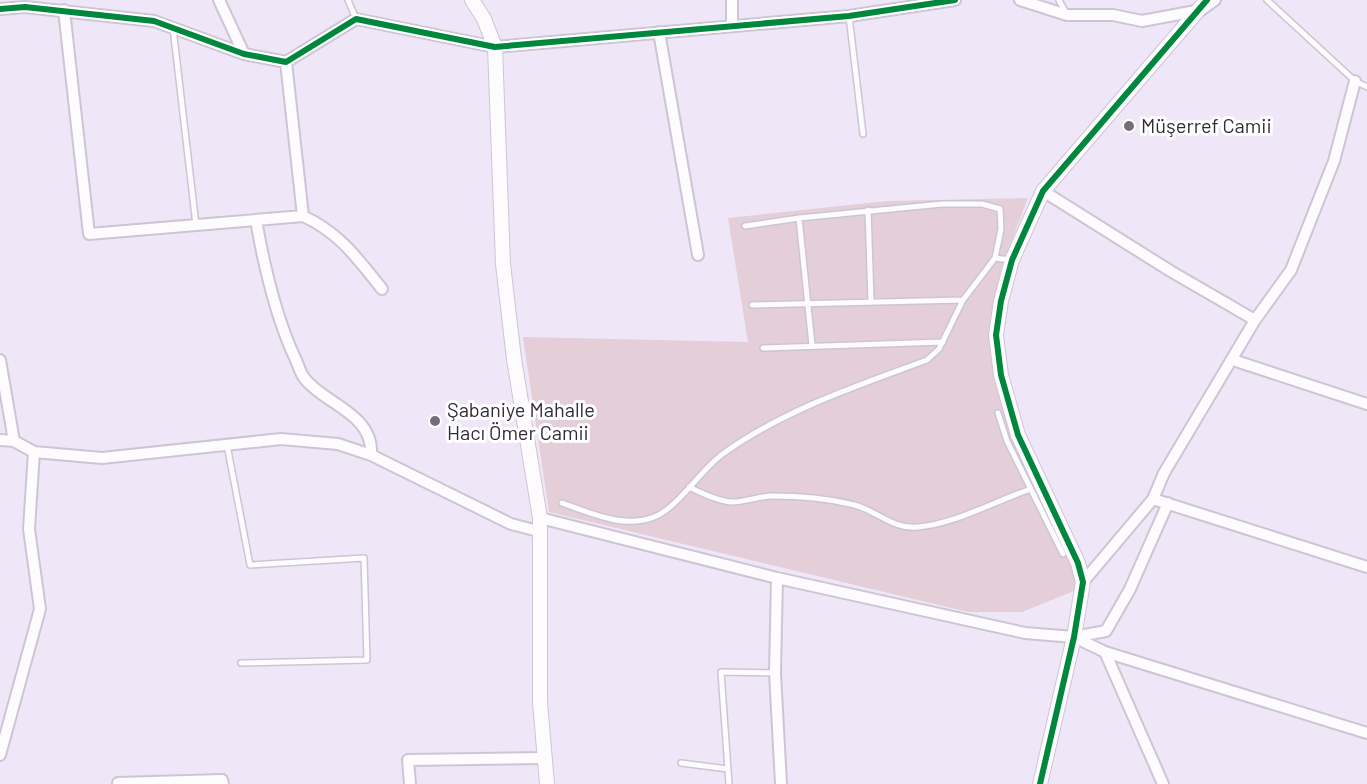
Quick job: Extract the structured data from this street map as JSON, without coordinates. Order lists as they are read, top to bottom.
{
  "places": ["Müşerref Camii", "Şabaniye Mahalle Hacı Ömer Camii"]
}
